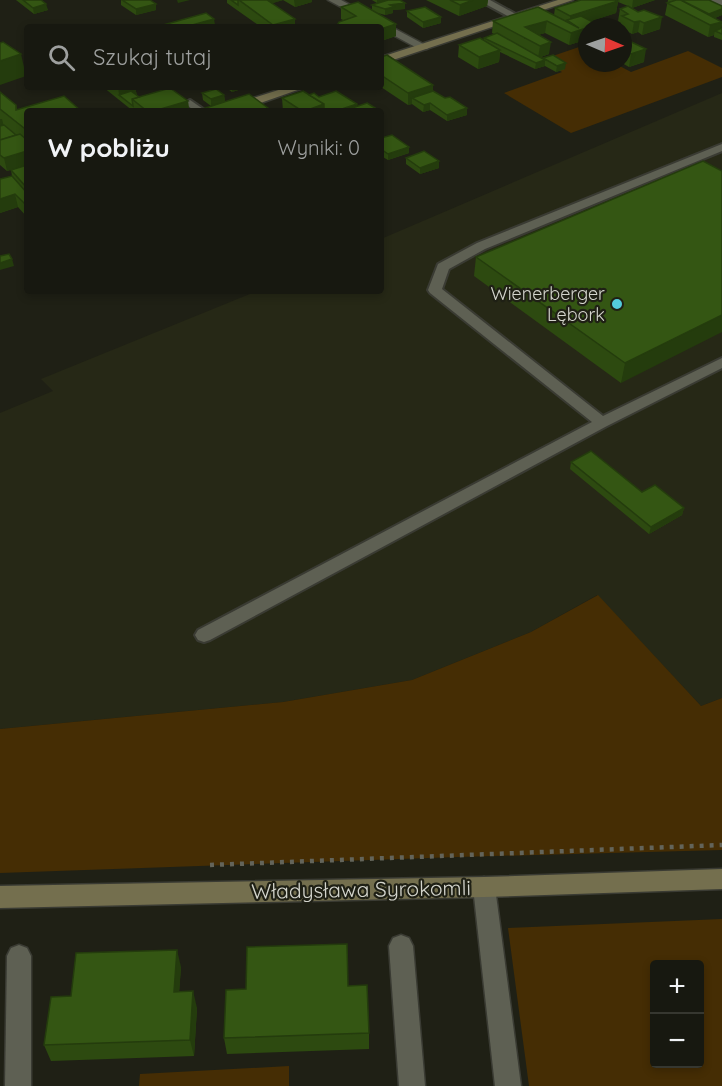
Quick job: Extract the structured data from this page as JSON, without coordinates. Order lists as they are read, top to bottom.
{
  "streets": {
    "street": ["Władysława Syrokomli"]
  },
  "places": ["Wienerberger Lębork"],
  "north": "right",
  "page": {
    "search": "Szukaj tutaj",
    "heading": ["W pobliżu", "Wyniki: 0"],
    "map_buttons": ["+", "−"]
  }
}
